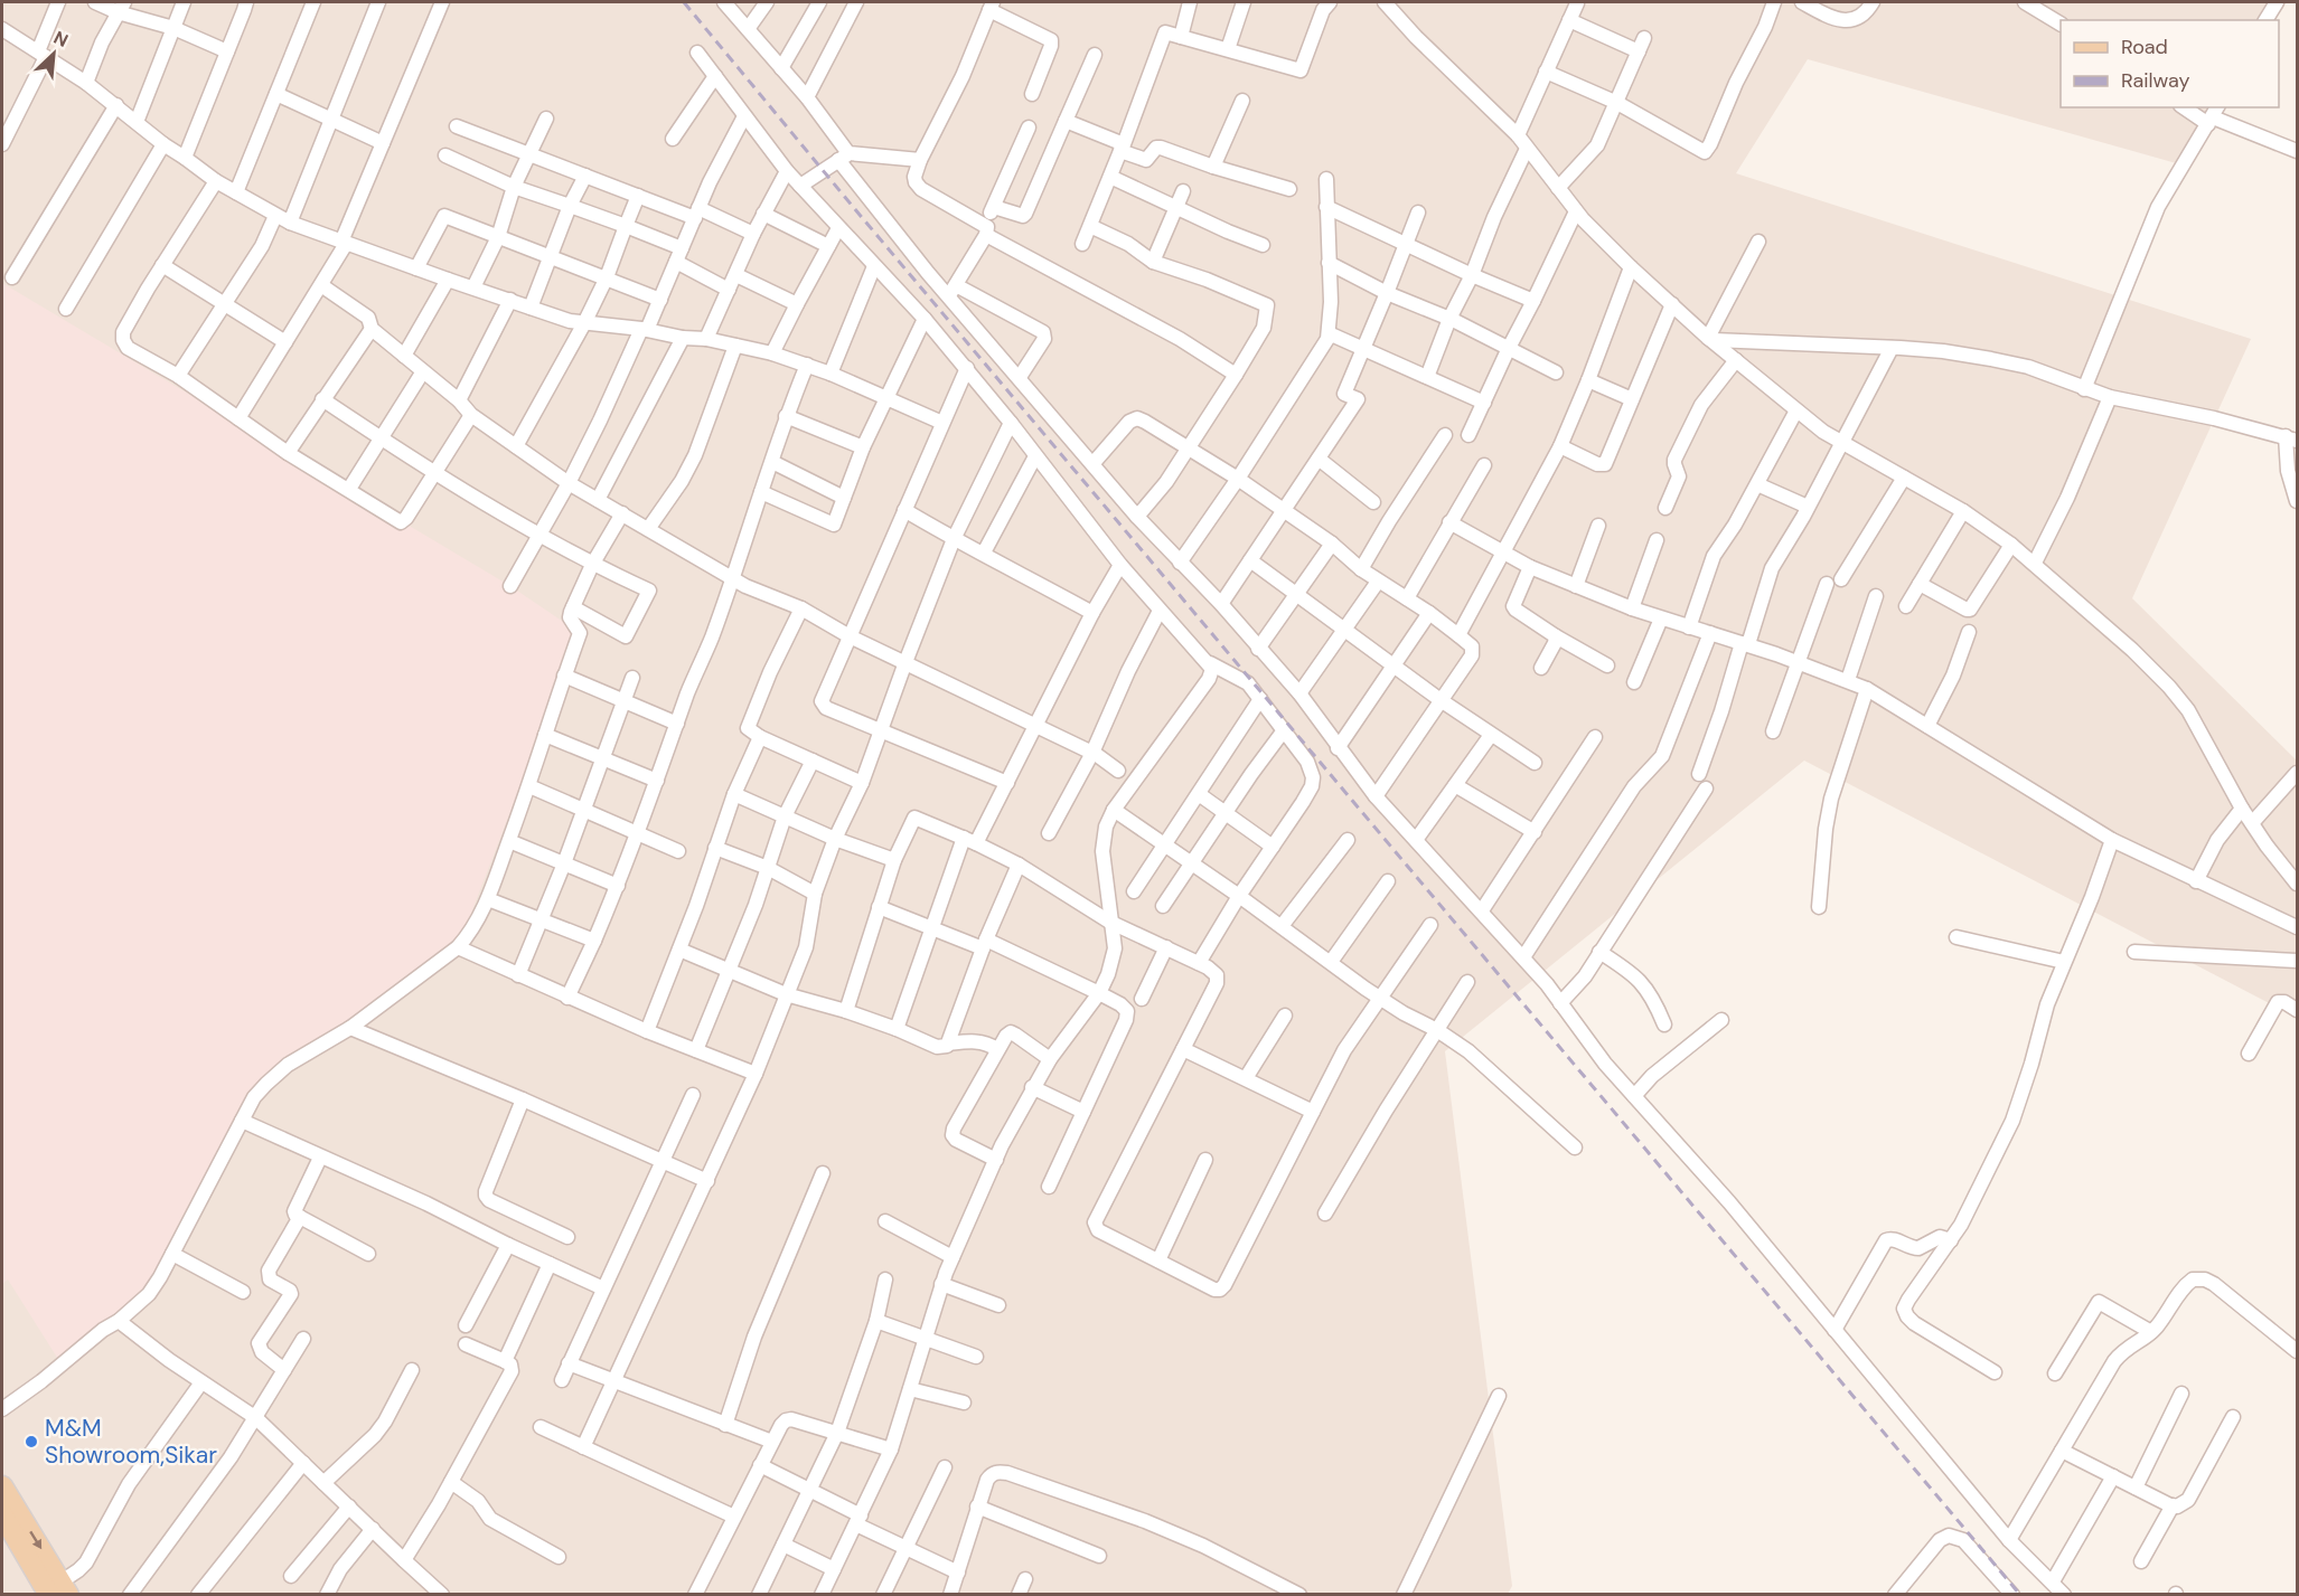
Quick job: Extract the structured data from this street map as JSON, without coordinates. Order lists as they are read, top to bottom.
{
  "places": ["M&M Showroom,Sikar"],
  "legend": ["Road", "Railway"],
  "north": "top right"
}
